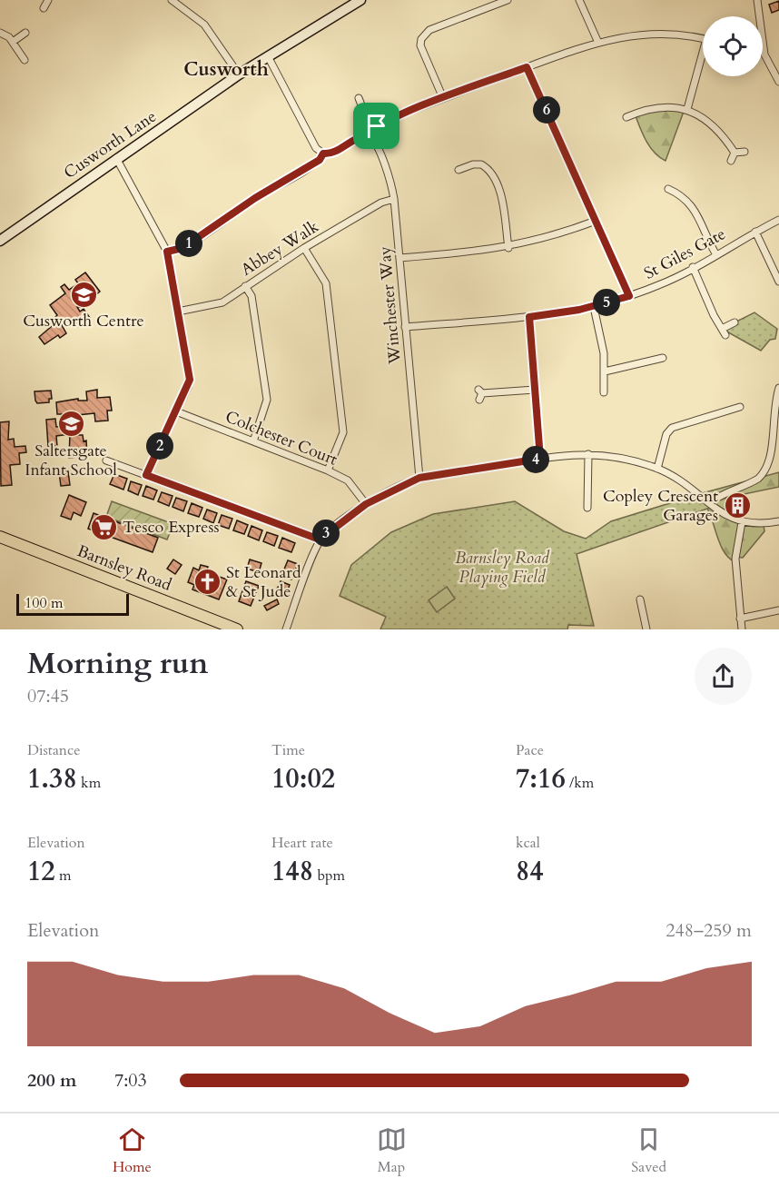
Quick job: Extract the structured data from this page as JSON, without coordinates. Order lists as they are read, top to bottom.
{
  "streets": {
    "highway": ["Barnsley Road"],
    "street": [
      "Cusworth Lane",
      "Abbey Walk",
      "St Giles Gate",
      "Winchester Way",
      "Colchester Court"
    ]
  },
  "crossings": [
    ["Abbey Walk", "Winchester Way"],
    ["St Giles Gate", "Winchester Way"]
  ],
  "districts": ["Cusworth"],
  "parks": ["Barnsley Road Playing Field"],
  "places": {
    "school or university": ["Cusworth Centre", "Saltersgate Infant School"],
    "building": ["Copley Crescent Garages"],
    "supermarket": ["Tesco Express"],
    "church": ["St Leonard & St Jude"]
  },
  "scale_bar": "100 m",
  "page": {
    "pins": [
      "6",
      "1",
      "5",
      "2",
      "4",
      "3"
    ],
    "scale": "100 m",
    "heading": ["Morning run", "07:45"],
    "stats": [
      ["Distance", "1.38 km"],
      ["Time", "10:02"],
      ["Pace", "7:16 /km"],
      ["Elevation", "12 m"],
      ["Heart rate", "148 bpm"],
      ["kcal", "84"]
    ],
    "chart": ["Elevation", "248–259 m"],
    "list": [
      {
        "name": "200 m",
        "note": "7:03"
      }
    ],
    "tabs": ["Home", "Map", "Saved"]
  }
}
